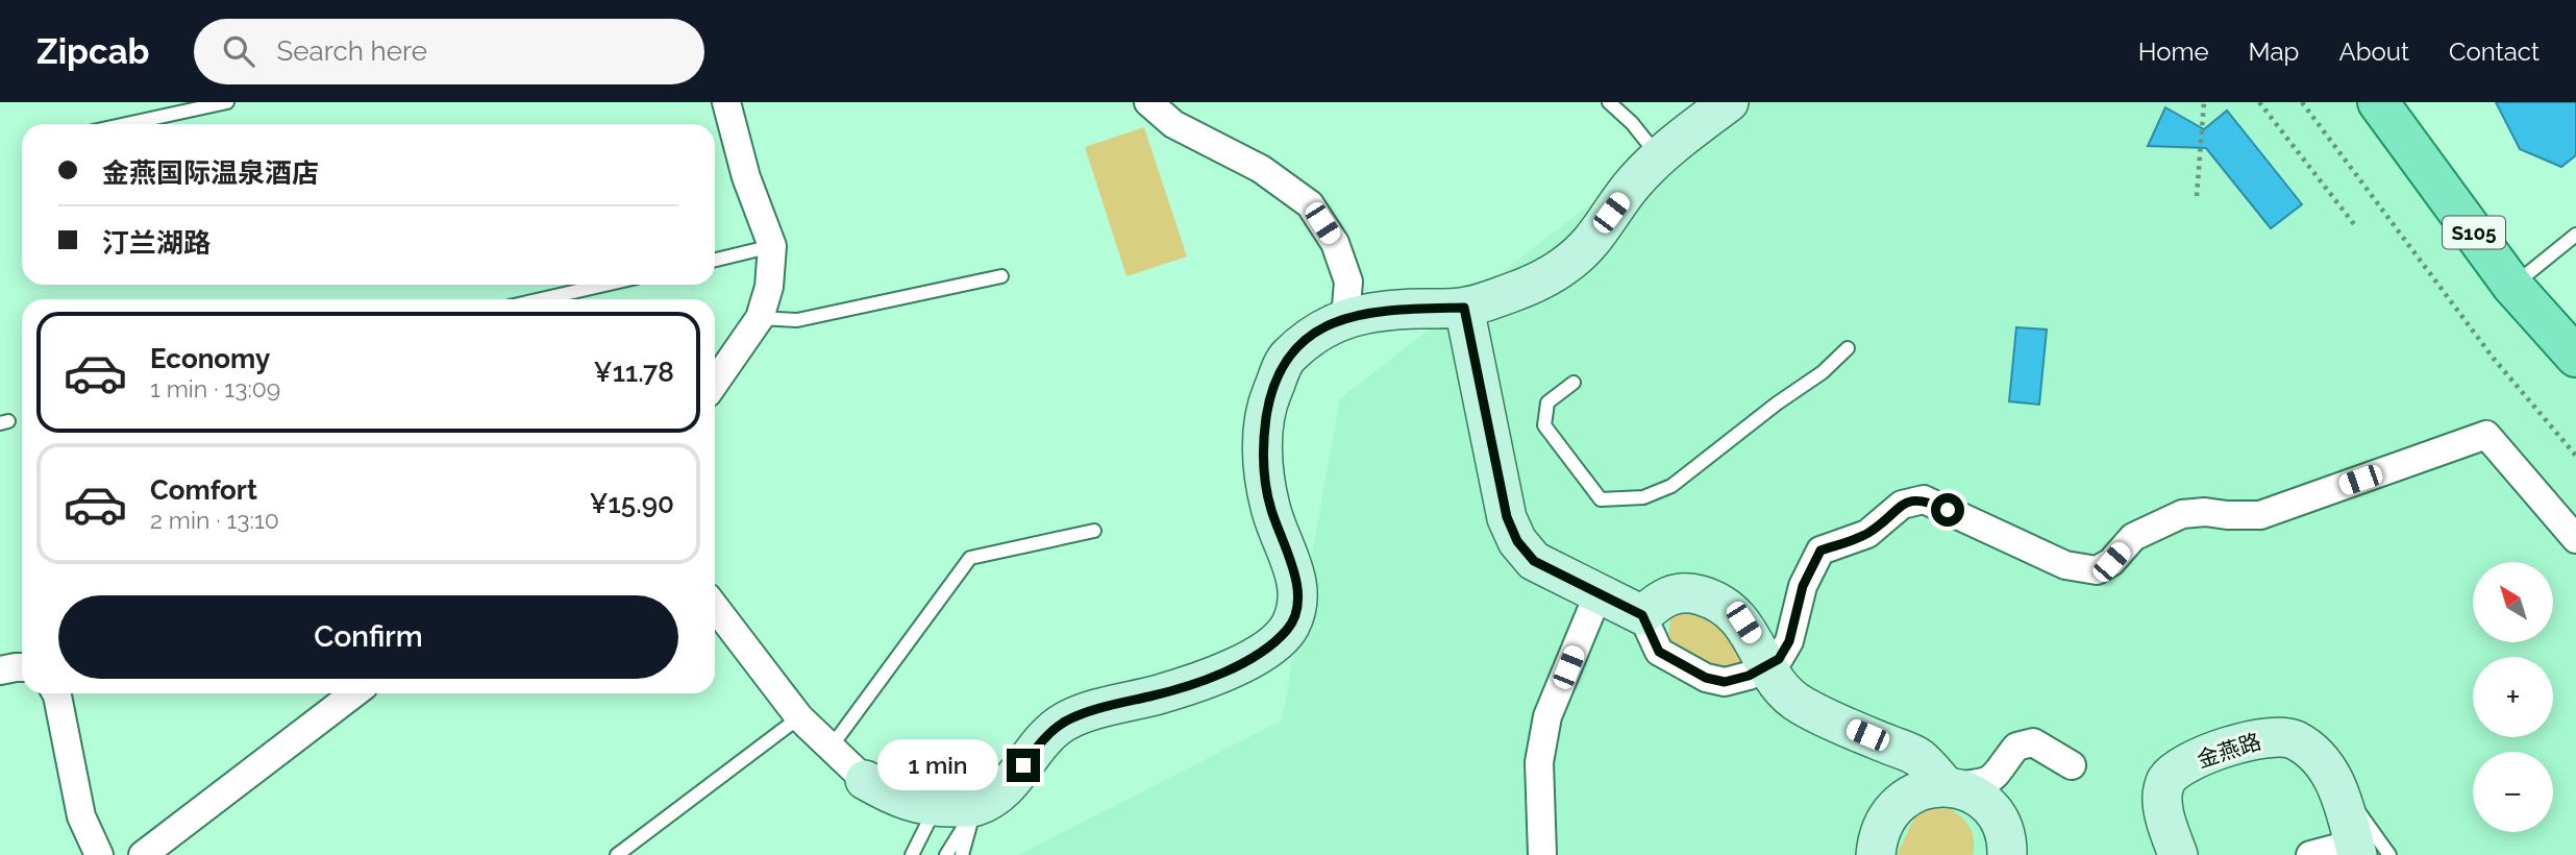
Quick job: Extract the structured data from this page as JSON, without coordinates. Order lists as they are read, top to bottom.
{
  "streets": {
    "main road": ["S105"],
    "street": ["金燕路"]
  },
  "north": "top left",
  "page": {
    "header": "Zipcab",
    "search": "Search here",
    "nav": [
      "Home",
      "Map",
      "About",
      "Contact"
    ],
    "banner": ["金燕国际温泉酒店", "汀兰湖路"],
    "list": [
      {
        "name": "Economy",
        "note": "1 min · 13:09",
        "value": "¥11.78"
      },
      {
        "name": "Comfort",
        "note": "2 min · 13:10",
        "value": "¥15.90"
      }
    ],
    "map_buttons": ["+", "−"],
    "buttons": "Confirm",
    "bubble": "1 min"
  }
}
